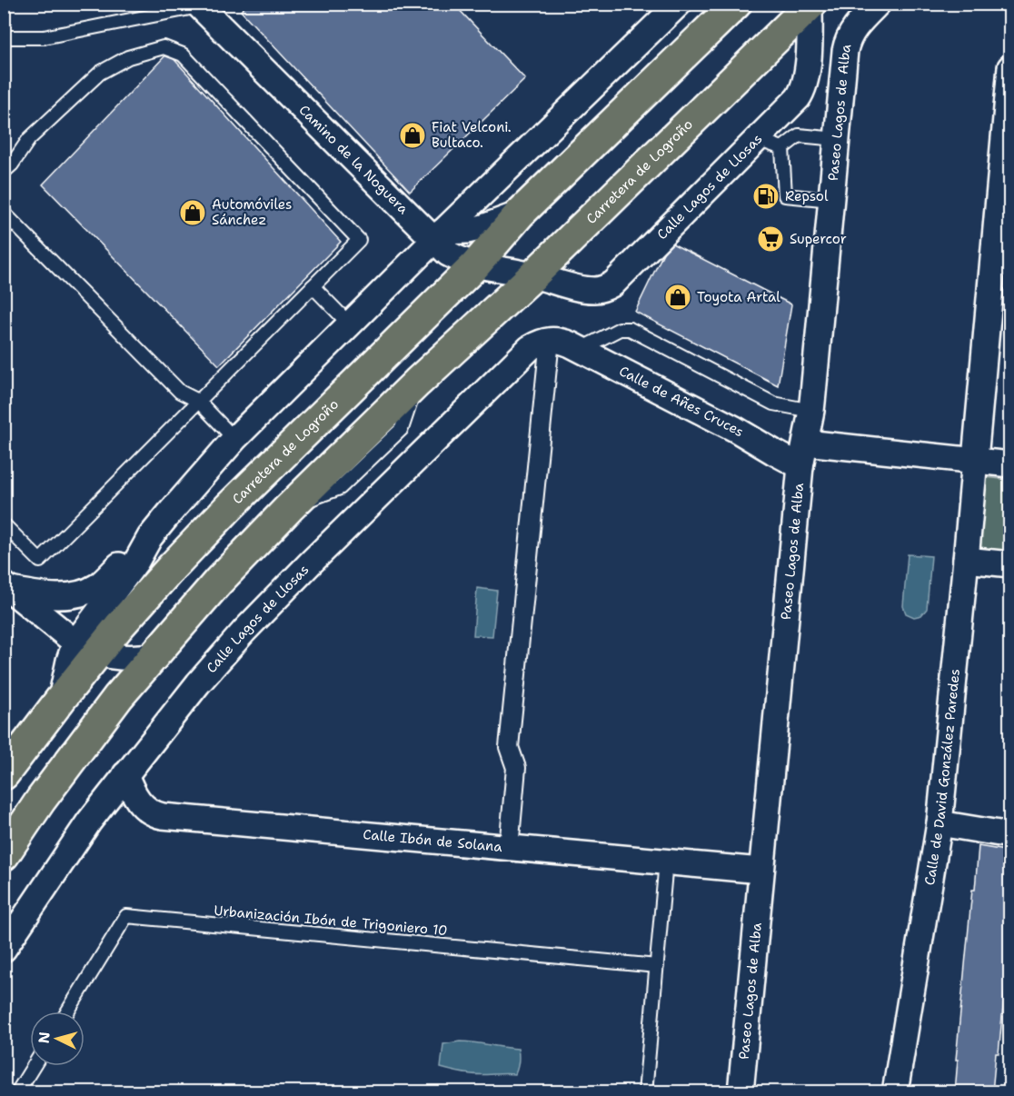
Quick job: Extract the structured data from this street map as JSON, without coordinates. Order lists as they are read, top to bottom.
{
  "streets": {
    "highway": ["Carretera de Logroño"],
    "street": [
      "Paseo Lagos de Alba",
      "Camino de la Noguera",
      "Calle Lagos de Llosas",
      "Calle de Añes Cruces",
      "Calle de David González Paredes",
      "Calle Ibón de Solana"
    ],
    "lane": ["Urbanización Ibón de Trigoniero 10"]
  },
  "crossings": [
    ["Paseo Lagos de Alba", "Calle de Añes Cruces"],
    ["Paseo Lagos de Alba", "Calle Ibón de Solana"],
    ["Camino de la Noguera", "Carretera de Logroño"],
    ["Camino de la Noguera", "Calle Lagos de Llosas"],
    ["Carretera de Logroño", "Calle Lagos de Llosas"],
    ["Calle Lagos de Llosas", "Calle de Añes Cruces"],
    ["Calle Lagos de Llosas", "Calle Ibón de Solana"]
  ],
  "places": {
    "shop": ["Fiat Velconi. Bultaco.", "Automóviles Sánchez", "Toyota Artal"],
    "fuel station": ["Repsol"],
    "supermarket": ["Supercor"]
  },
  "north": "left"
}
